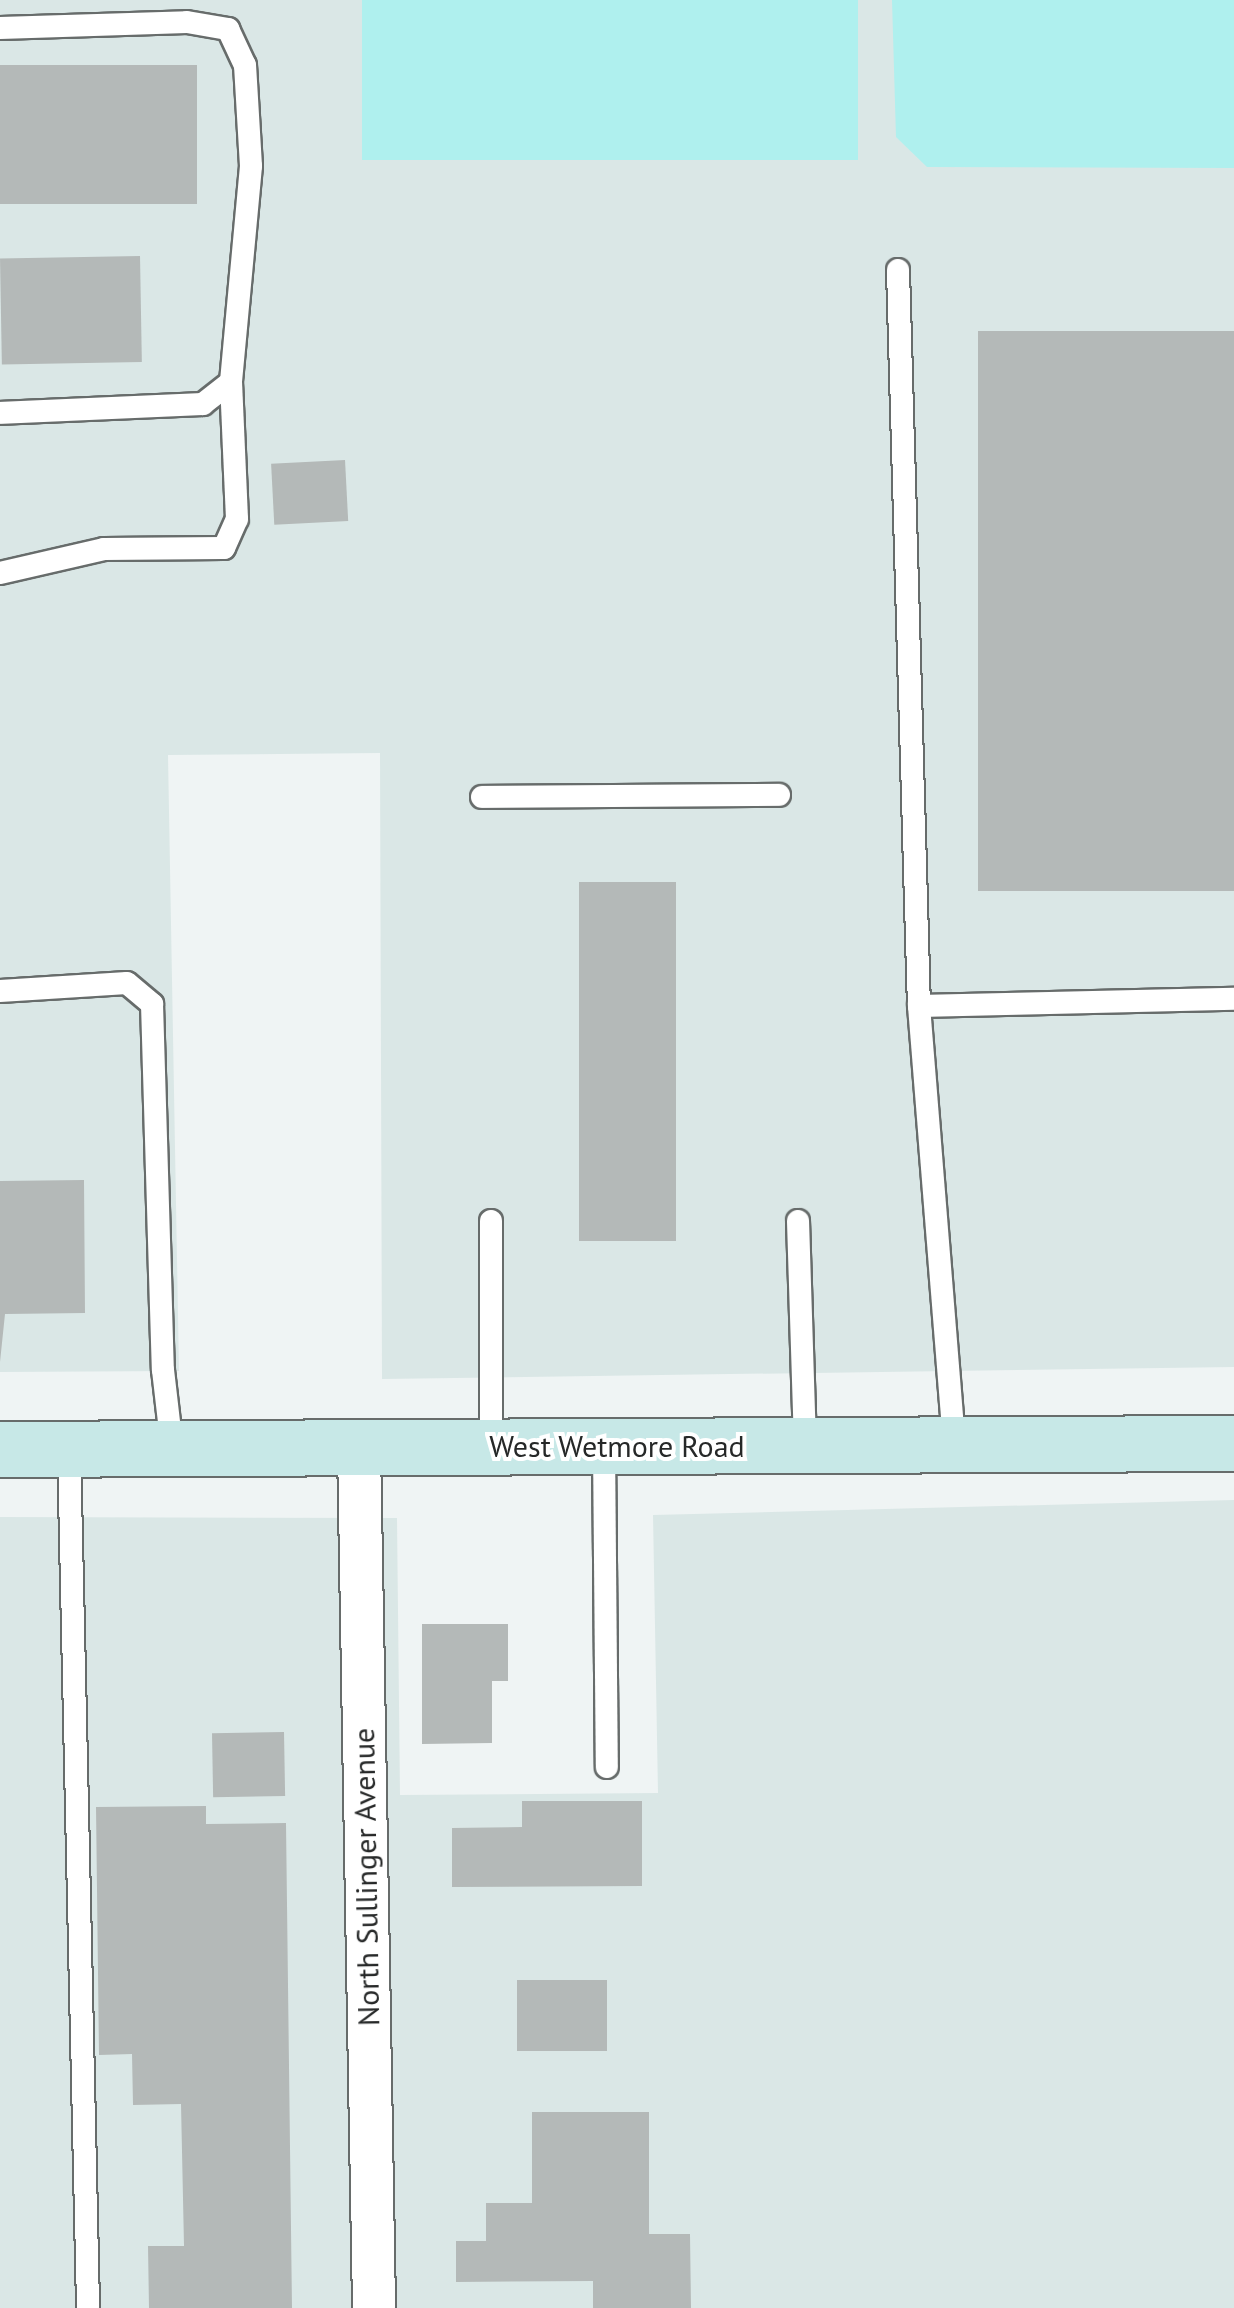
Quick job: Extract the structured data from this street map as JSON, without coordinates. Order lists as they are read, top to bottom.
{
  "streets": {
    "street": ["West Wetmore Road", "North Sullinger Avenue"]
  },
  "crossings": [
    ["West Wetmore Road", "North Sullinger Avenue"]
  ]
}
